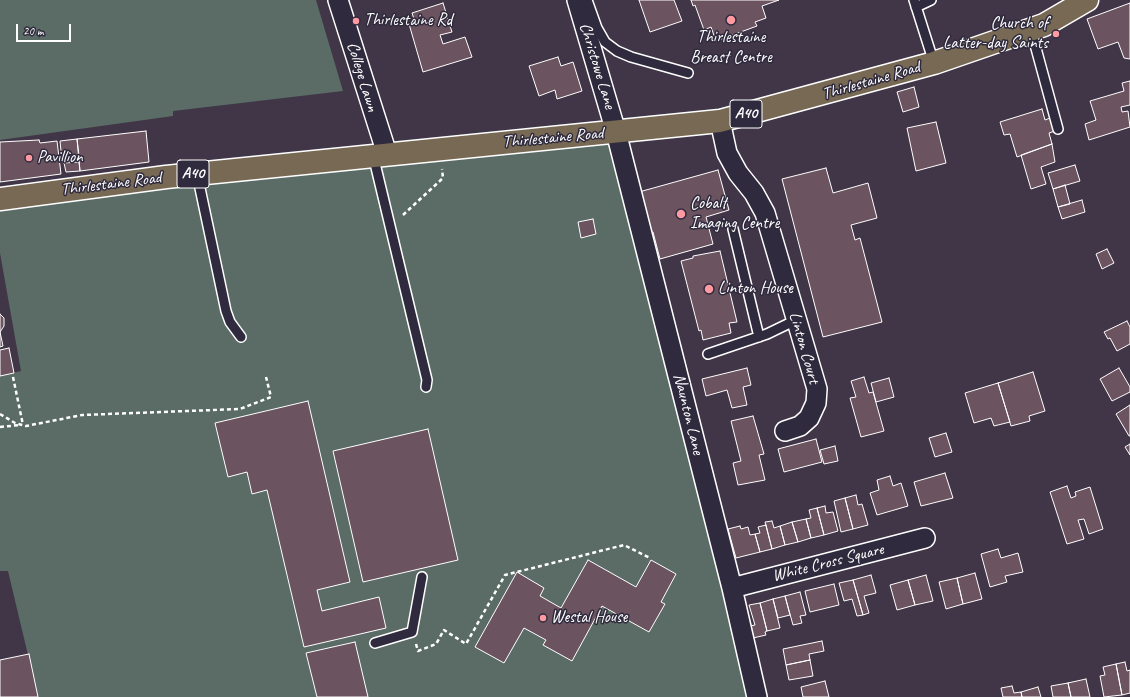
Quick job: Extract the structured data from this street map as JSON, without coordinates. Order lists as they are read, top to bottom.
{
  "streets": {
    "highway": ["Thirlestaine Road", "A40"],
    "street": [
      "Christowe Lane",
      "College Lawn",
      "Linton Court",
      "Naunton Lane",
      "White Cross Square"
    ]
  },
  "crossings": [
    ["Christowe Lane", "Thirlestaine Road"],
    ["Christowe Lane", "Naunton Lane"],
    ["College Lawn", "Thirlestaine Road"],
    ["Thirlestaine Road", "Linton Court"],
    ["Thirlestaine Road", "Naunton Lane"],
    ["Naunton Lane", "White Cross Square"]
  ],
  "places": [
    "Thirlestaine Breast Centre",
    "Thirlestaine Rd",
    "Church of Latter-day Saints",
    "Pavillion",
    "Cobalt Imaging Centre",
    "Linton House",
    "Westal House"
  ],
  "scale_bar": "20 m"
}
